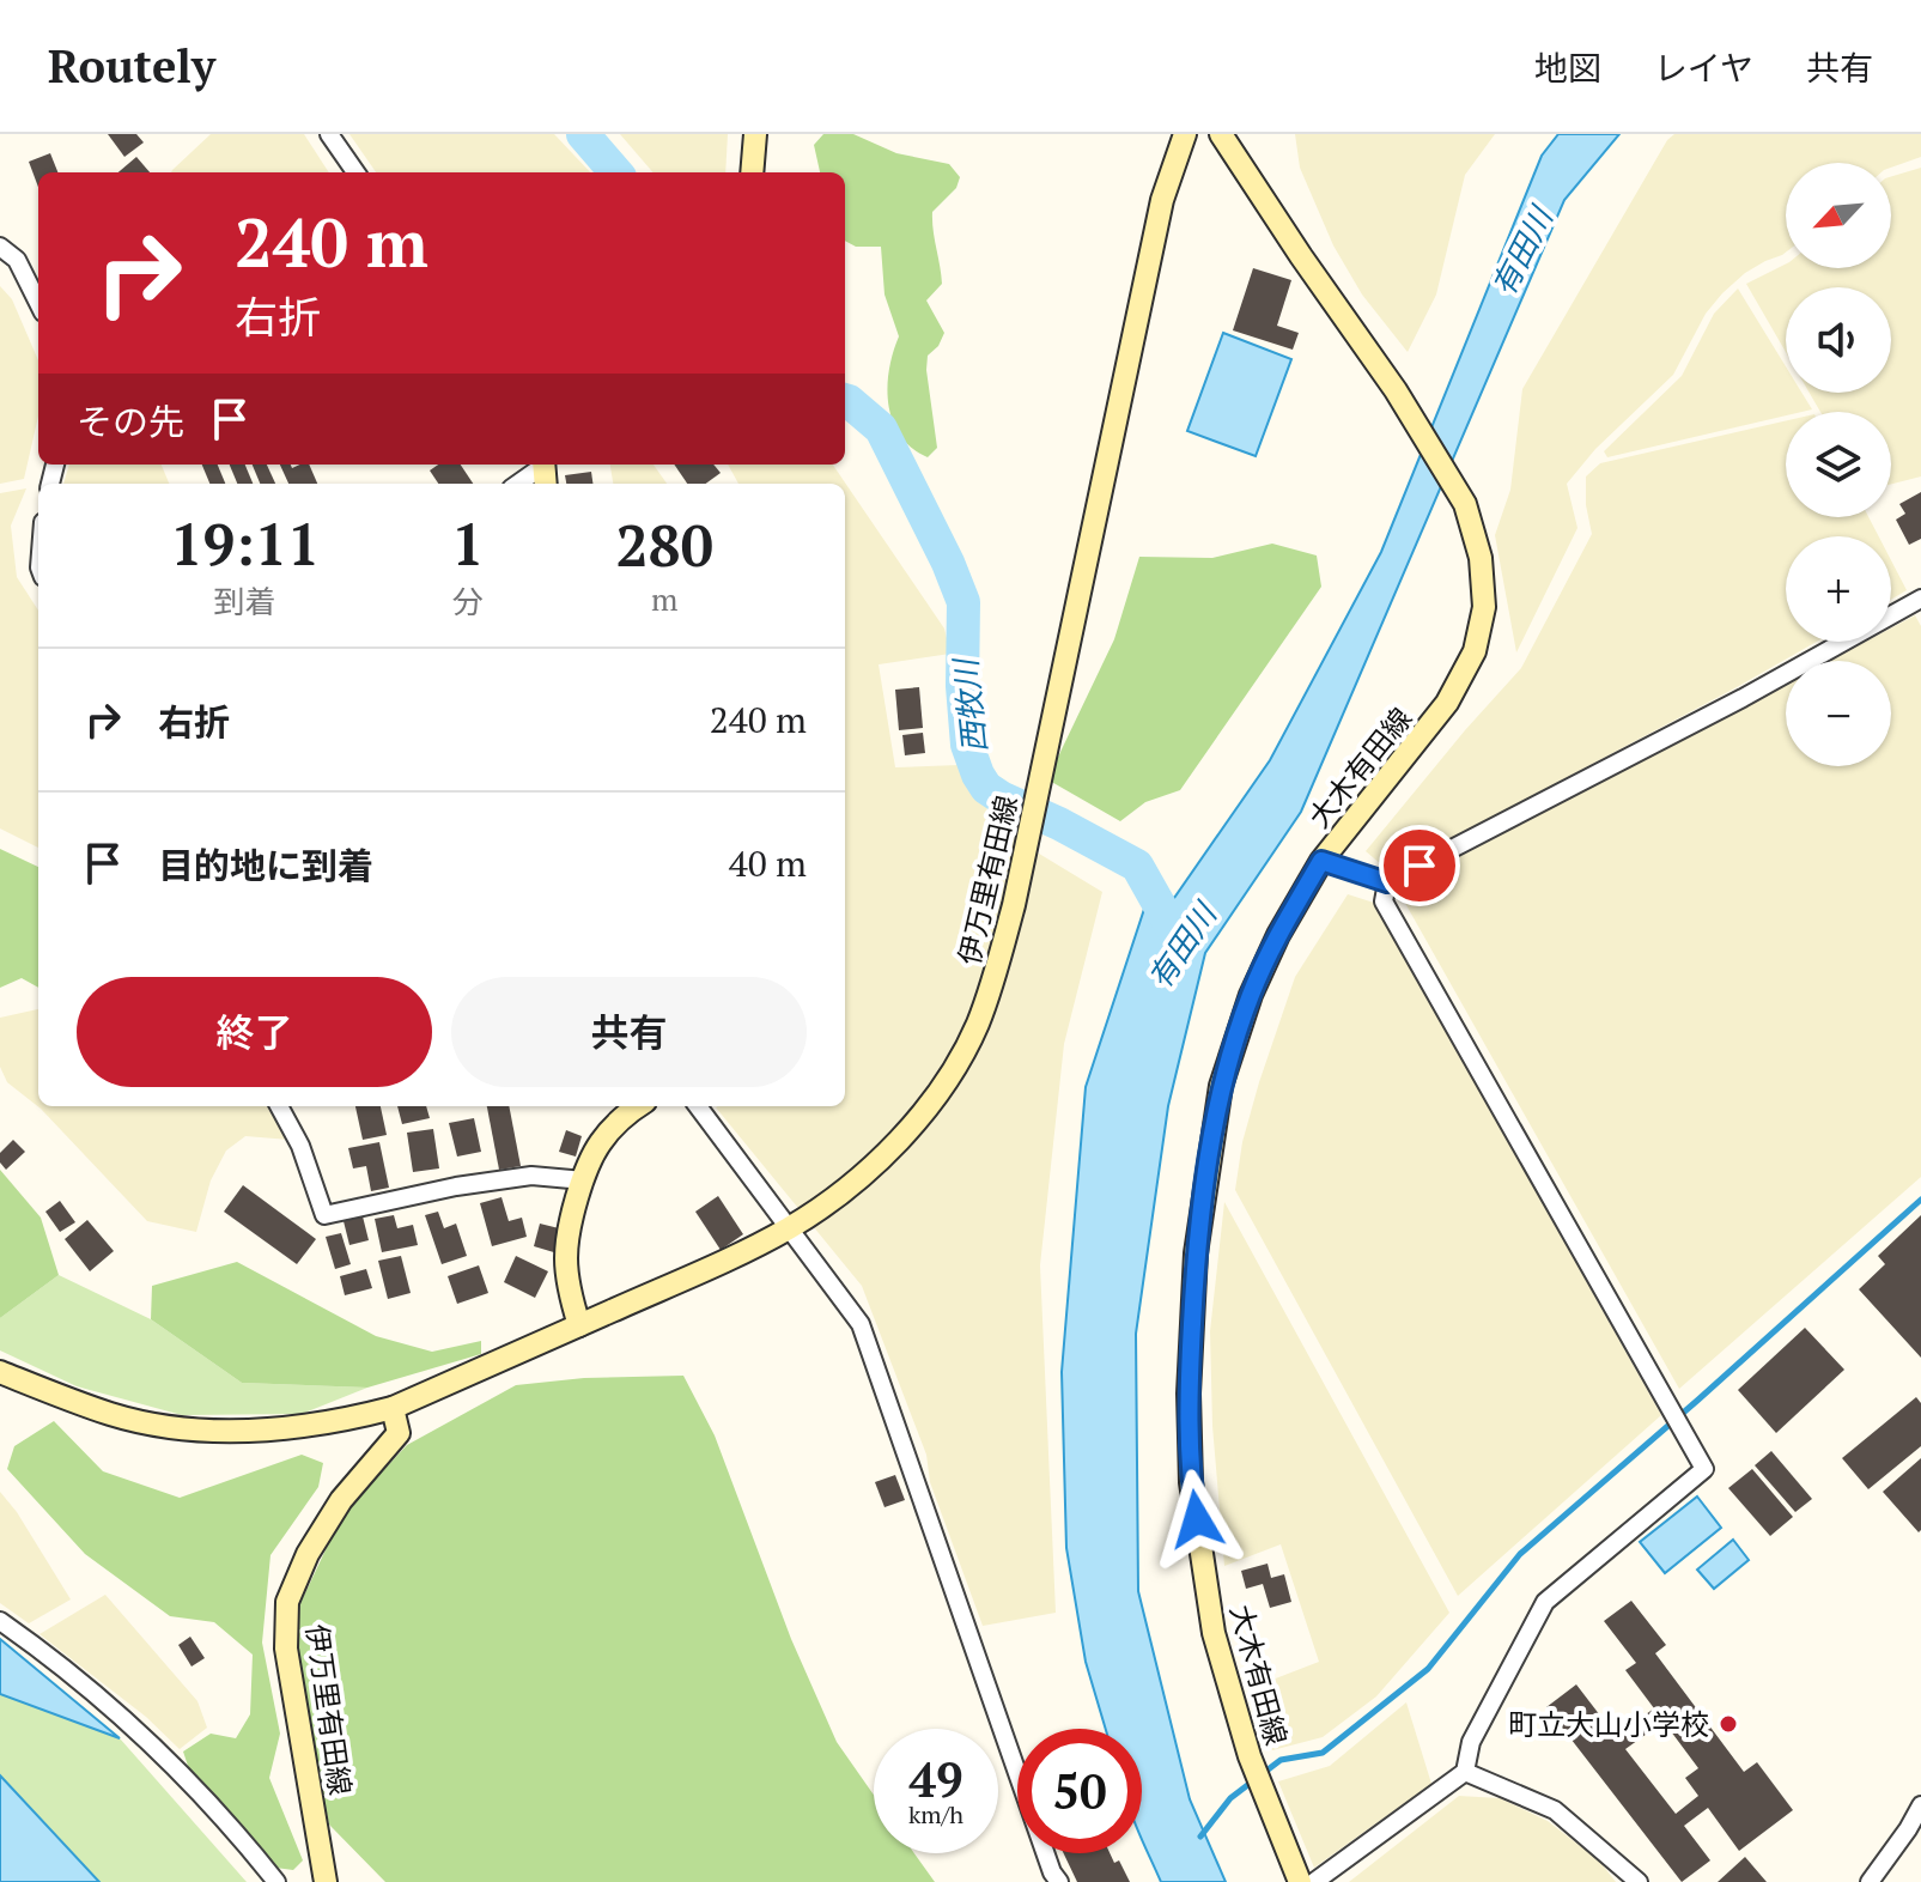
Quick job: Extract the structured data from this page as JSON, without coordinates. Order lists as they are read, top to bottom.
{
  "streets": {
    "main road": ["大木有田線", "伊万里有田線"]
  },
  "water": ["有田川", "西牧川"],
  "places": ["町立大山小学校"],
  "north": "bottom left",
  "page": {
    "header": "Routely",
    "nav": ["地図", "レイヤ", "共有"],
    "map_buttons": ["+", "−"],
    "turn": ["240 m", "右折"],
    "then": "その先",
    "eta": [
      "19:11",
      "到着",
      "1",
      "分",
      "280",
      "m"
    ],
    "list": [
      {
        "name": "右折",
        "value": "240 m"
      },
      {
        "name": "目的地に到着",
        "value": "40 m"
      }
    ],
    "buttons": ["終了", "共有"],
    "speed": "49 km/h",
    "limit": "50"
  }
}
